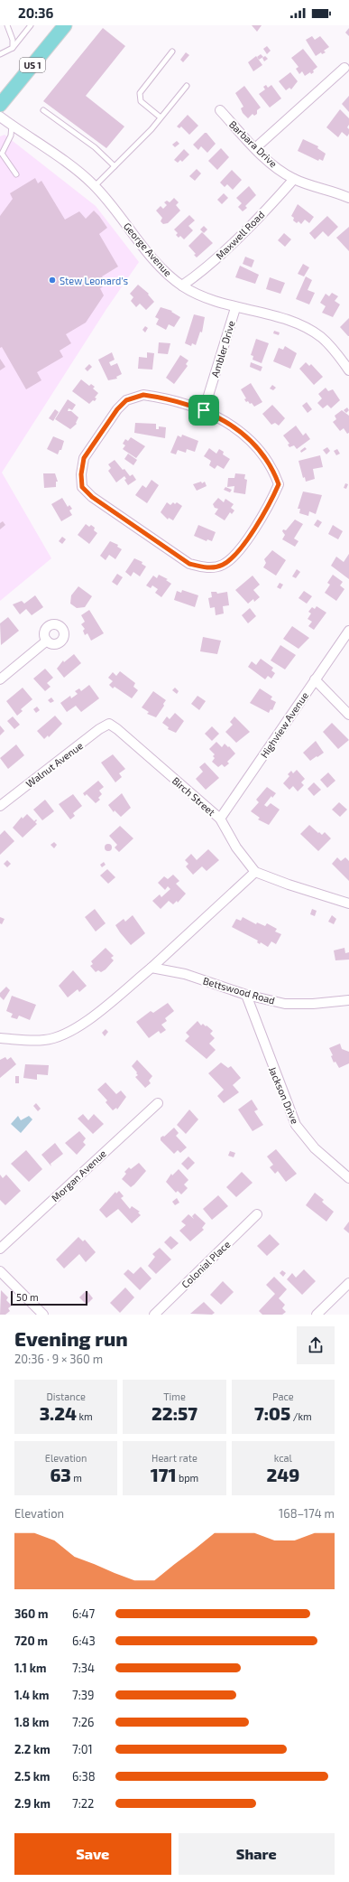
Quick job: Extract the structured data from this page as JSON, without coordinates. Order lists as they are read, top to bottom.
{
  "streets": {
    "main road": ["US 1"],
    "street": [
      "Barbara Drive",
      "Maxwell Road",
      "George Avenue",
      "Ambler Drive",
      "Highview Avenue",
      "Walnut Avenue",
      "Birch Street",
      "Bettswood Road",
      "Jackson Drive",
      "Morgan Avenue",
      "Colonial Place"
    ]
  },
  "crossings": [
    ["Barbara Drive", "Maxwell Road"],
    ["Maxwell Road", "George Avenue"],
    ["George Avenue", "Ambler Drive"],
    ["Highview Avenue", "Birch Street"],
    ["Walnut Avenue", "Birch Street"],
    ["Bettswood Road", "Jackson Drive"]
  ],
  "places": ["Stew Leonard's"],
  "scale_bar": "50 m",
  "page": {
    "status": "20:36",
    "scale": "50 m",
    "heading": ["Evening run", "20:36 · 9 × 360 m"],
    "stats": [
      ["Distance", "3.24 km"],
      ["Time", "22:57"],
      ["Pace", "7:05 /km"],
      ["Elevation", "63 m"],
      ["Heart rate", "171 bpm"],
      ["kcal", "249"]
    ],
    "chart": ["Elevation", "168–174 m"],
    "list": [
      {
        "name": "360 m",
        "note": "6:47"
      },
      {
        "name": "720 m",
        "note": "6:43"
      },
      {
        "name": "1.1 km",
        "note": "7:34"
      },
      {
        "name": "1.4 km",
        "note": "7:39"
      },
      {
        "name": "1.8 km",
        "note": "7:26"
      },
      {
        "name": "2.2 km",
        "note": "7:01"
      },
      {
        "name": "2.5 km",
        "note": "6:38"
      },
      {
        "name": "2.9 km",
        "note": "7:22"
      }
    ],
    "buttons": ["Save", "Share"]
  }
}
